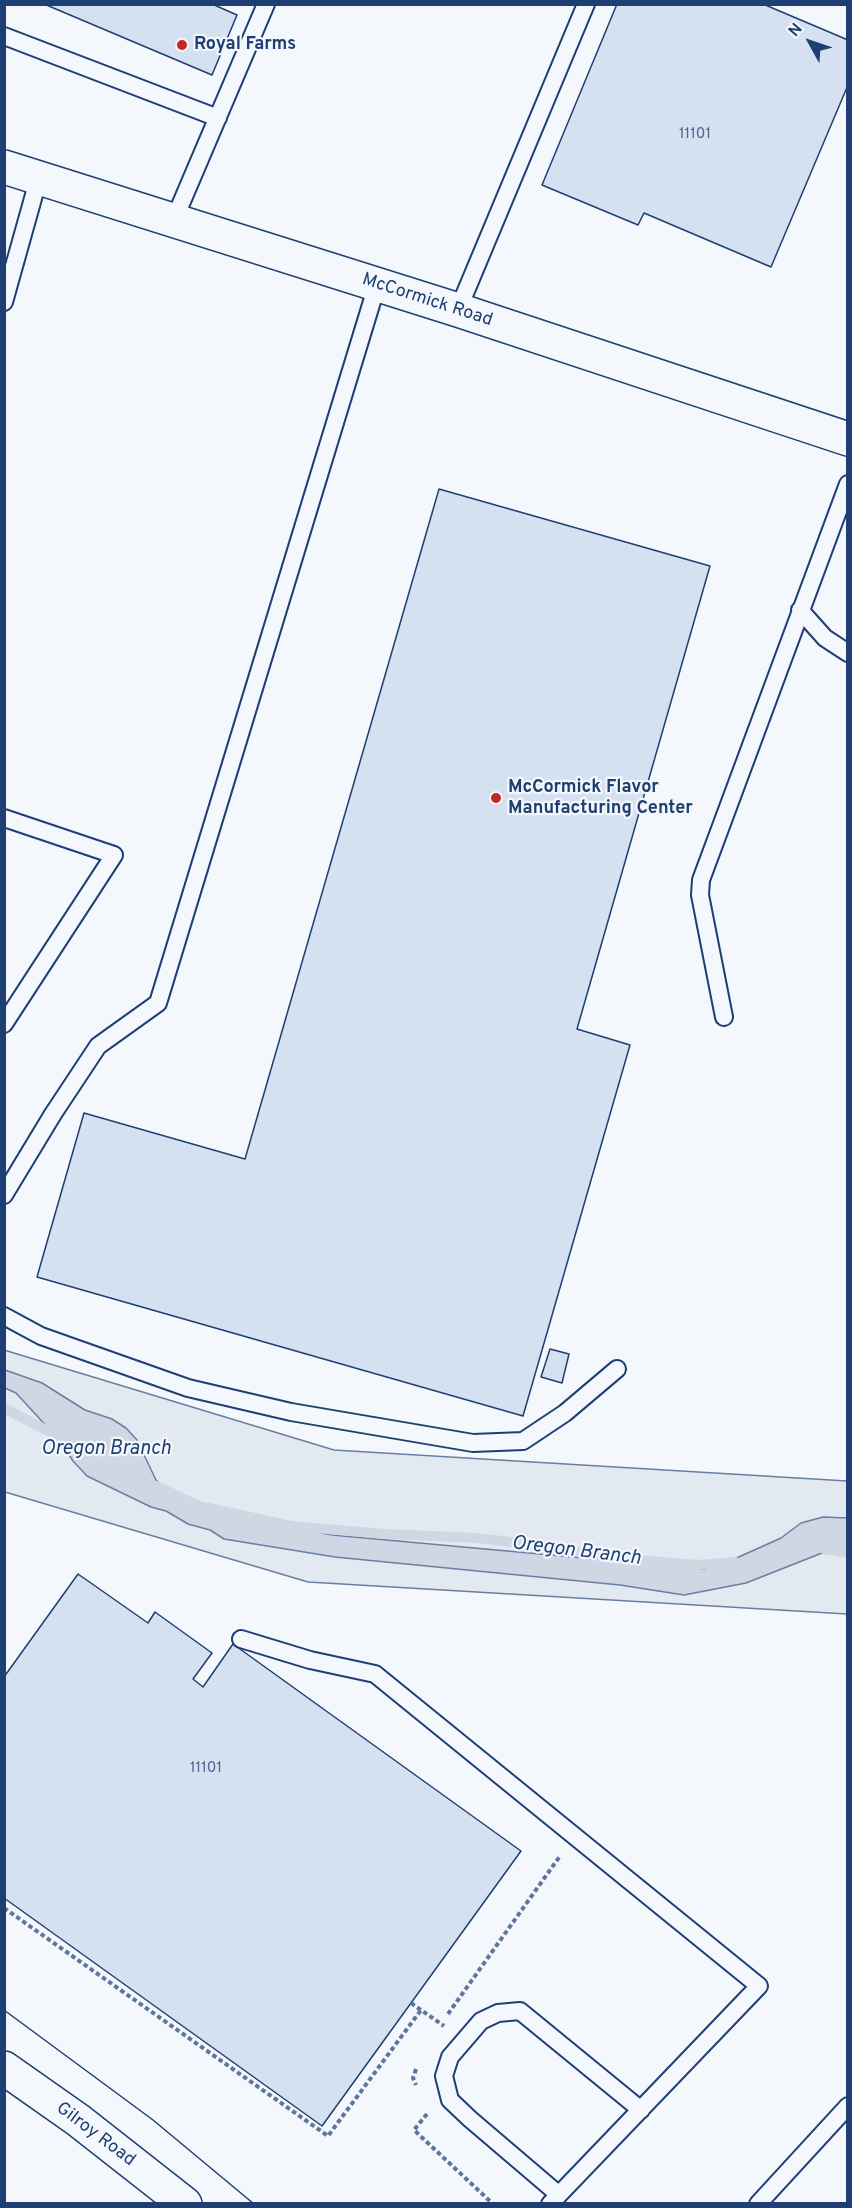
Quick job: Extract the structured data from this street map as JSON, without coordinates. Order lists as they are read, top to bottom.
{
  "streets": {
    "main road": ["McCormick Road", "Gilroy Road"]
  },
  "water": ["Oregon Branch"],
  "places": ["Royal Farms", "McCormick Flavor Manufacturing Center"],
  "house_numbers": ["11101", "11101"],
  "north": "top left"
}
